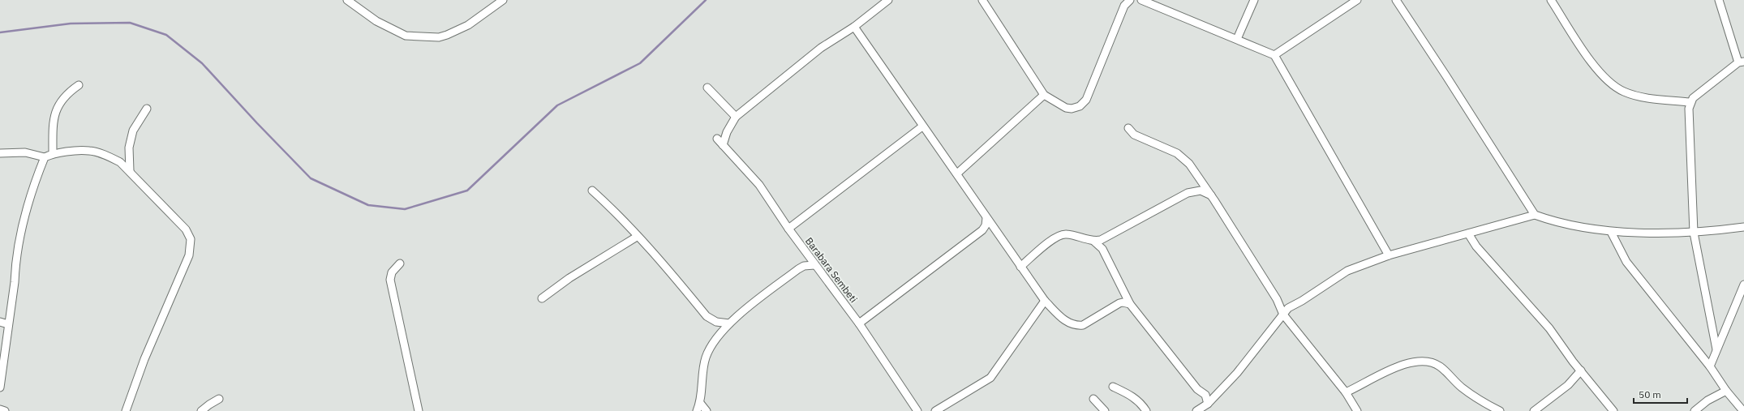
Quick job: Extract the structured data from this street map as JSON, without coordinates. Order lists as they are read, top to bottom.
{
  "streets": {
    "street": ["Barabara Sembeti"]
  },
  "scale_bar": "50 m"
}
